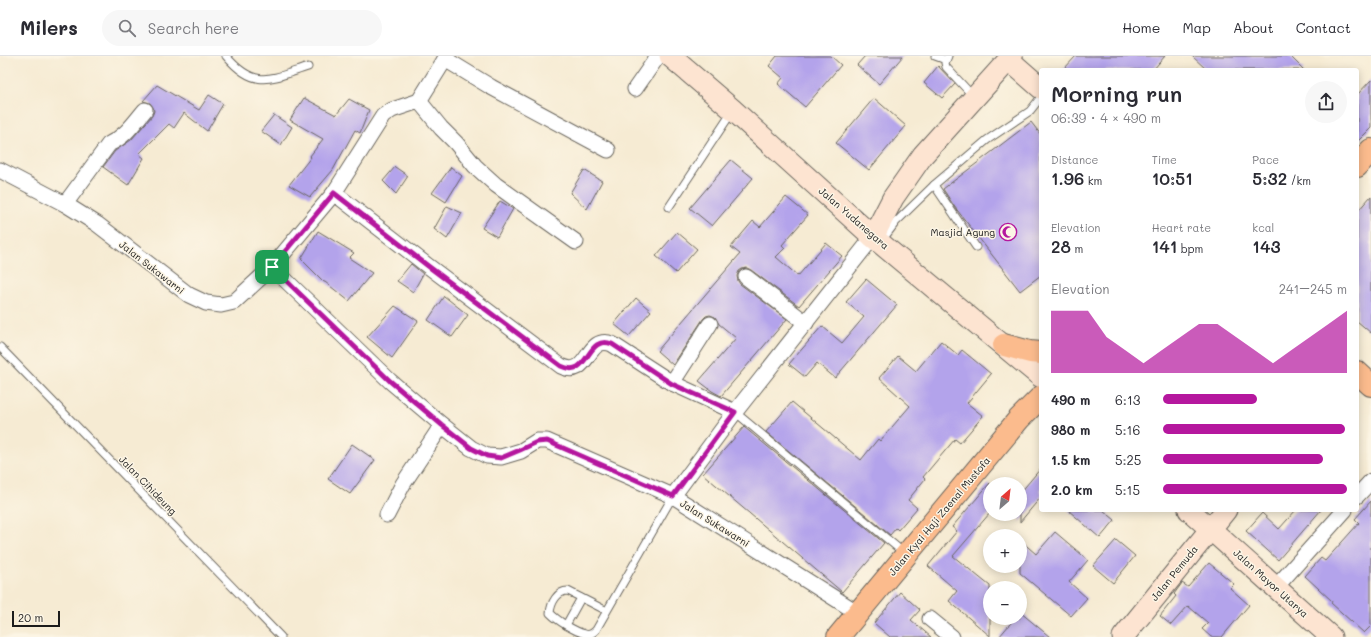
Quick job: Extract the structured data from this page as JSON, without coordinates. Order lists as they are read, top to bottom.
{
  "streets": {
    "main road": [
      "Jalan Yudanegara",
      "Jalan Kyai Haji Zaenal Mustofa",
      "Jalan Pemuda",
      "Jalan Mayor Utarya"
    ],
    "street": ["Jalan Sukawarni"],
    "lane": ["Jalan Cihideung"]
  },
  "crossings": [
    ["Jalan Sukawarni", "Jalan Kyai Haji Zaenal Mustofa"],
    ["Jalan Pemuda", "Jalan Mayor Utarya"]
  ],
  "places": {
    "mosque": ["Masjid Agung"]
  },
  "scale_bar": "20 m",
  "north": "top right",
  "page": {
    "header": "Milers",
    "search": "Search here",
    "nav": [
      "Home",
      "Map",
      "About",
      "Contact"
    ],
    "heading": ["Morning run", "06:39 · 4 × 490 m"],
    "stats": [
      ["Distance", "1.96 km"],
      ["Time", "10:51"],
      ["Pace", "5:32 /km"],
      ["Elevation", "28 m"],
      ["Heart rate", "141 bpm"],
      ["kcal", "143"]
    ],
    "chart": ["Elevation", "241–245 m"],
    "list": [
      {
        "name": "490 m",
        "note": "6:13"
      },
      {
        "name": "980 m",
        "note": "5:16"
      },
      {
        "name": "1.5 km",
        "note": "5:25"
      },
      {
        "name": "2.0 km",
        "note": "5:15"
      }
    ],
    "map_buttons": ["+", "−"],
    "scale": "20 m"
  }
}
